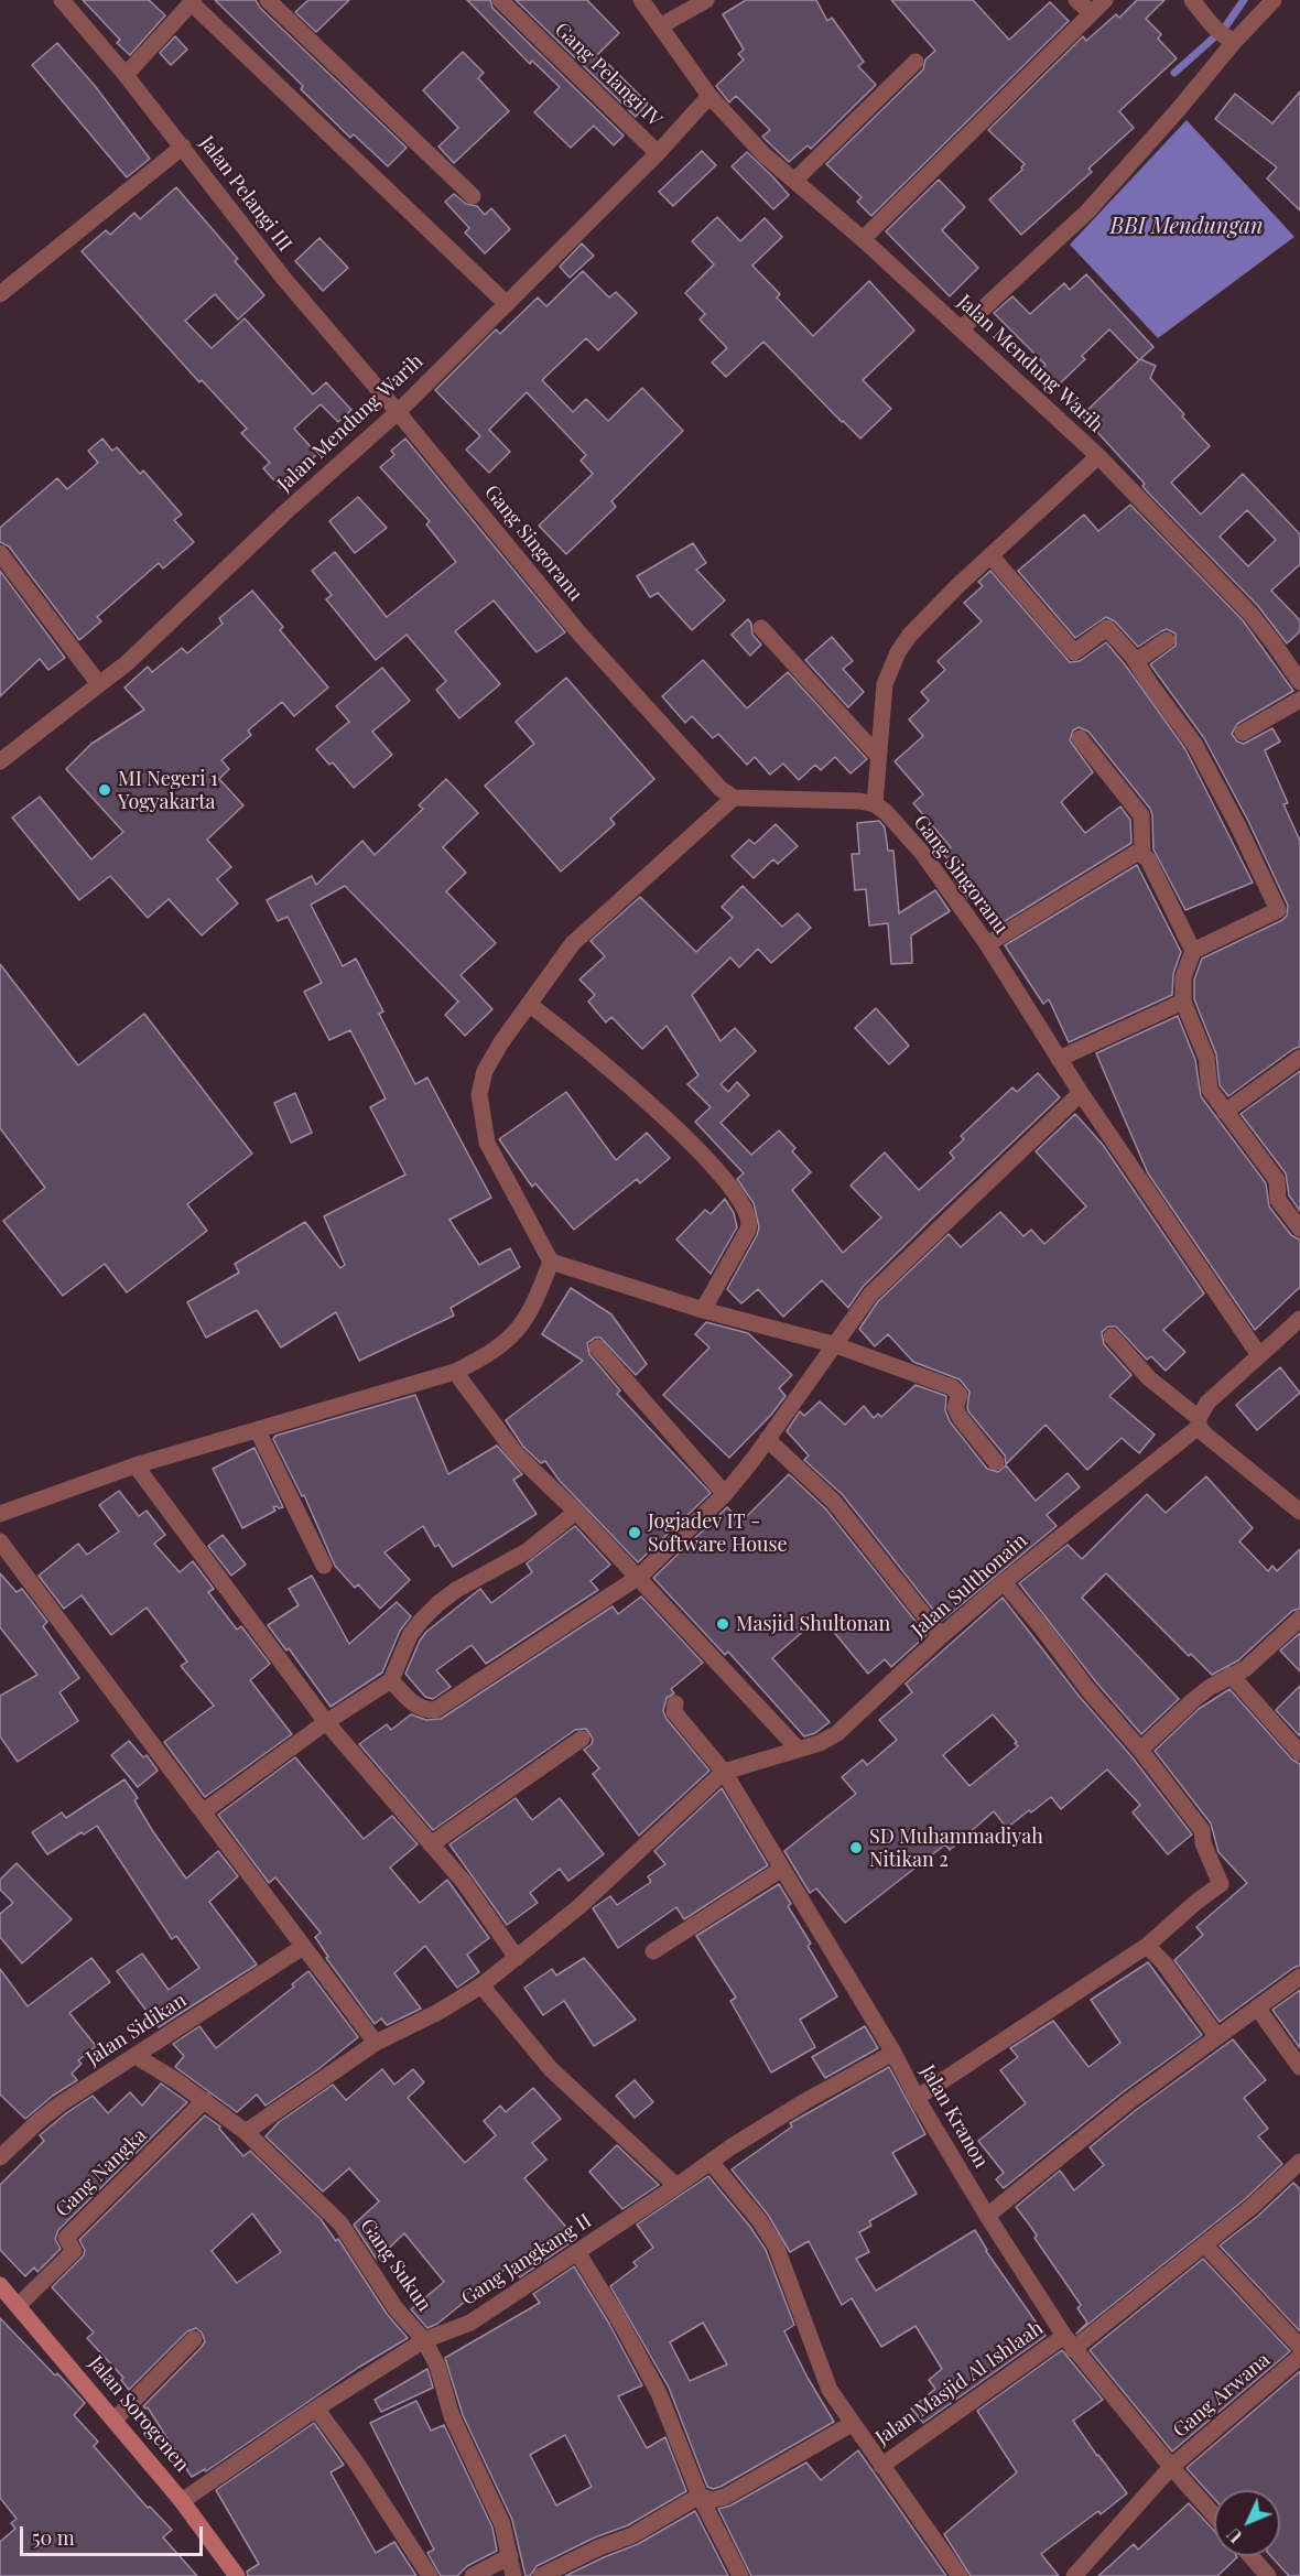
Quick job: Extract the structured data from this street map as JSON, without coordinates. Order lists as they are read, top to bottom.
{
  "streets": {
    "main road": ["Jalan Sorogenen"],
    "street": [
      "Gang Pelangi IV",
      "Jalan Pelangi III",
      "Jalan Mendung Warih",
      "Gang Singoranu",
      "Jalan Sulthonain",
      "Jalan Sidikan",
      "Jalan Kranon",
      "Gang Nangka",
      "Gang Jangkang II",
      "Gang Sukun",
      "Jalan Masjid Al Ishlaah",
      "Gang Arwana"
    ]
  },
  "crossings": [
    ["Gang Pelangi IV", "Jalan Mendung Warih"],
    ["Jalan Pelangi III", "Jalan Mendung Warih"],
    ["Jalan Pelangi III", "Gang Singoranu"],
    ["Jalan Mendung Warih", "Gang Singoranu"],
    ["Gang Singoranu", "Jalan Sulthonain"],
    ["Jalan Sulthonain", "Jalan Kranon"],
    ["Jalan Sidikan", "Gang Sukun"],
    ["Jalan Kranon", "Gang Jangkang II"],
    ["Jalan Kranon", "Jalan Masjid Al Ishlaah"],
    ["Jalan Kranon", "Gang Arwana"],
    ["Gang Nangka", "Gang Sukun"],
    ["Gang Nangka", "Jalan Sorogenen"],
    ["Gang Jangkang II", "Gang Sukun"],
    ["Gang Jangkang II", "Jalan Sorogenen"]
  ],
  "water": ["BBI Mendungan"],
  "places": [
    "MI Negeri 1 Yogyakarta",
    "Jogjadev IT - Software House",
    "Masjid Shultonan",
    "SD Muhammadiyah Nitikan 2"
  ],
  "scale_bar": "50 m",
  "north": "bottom left"
}
